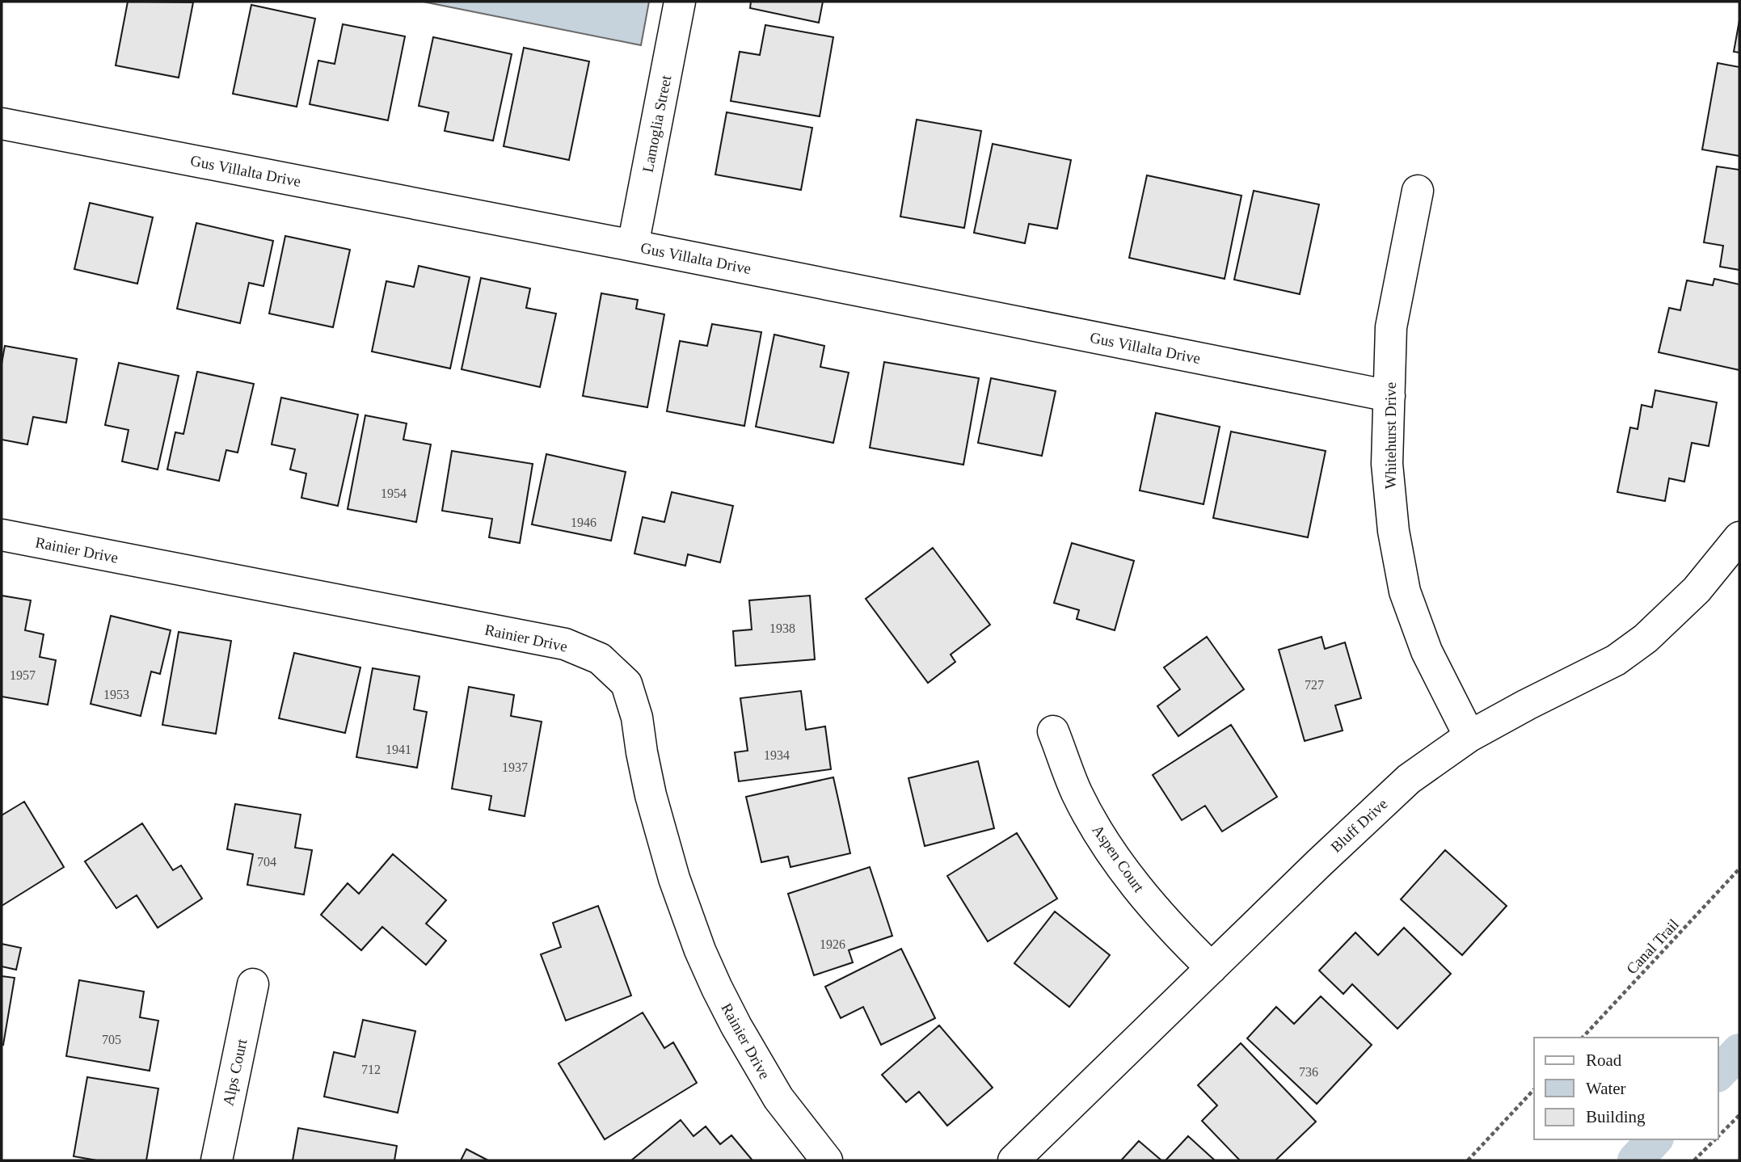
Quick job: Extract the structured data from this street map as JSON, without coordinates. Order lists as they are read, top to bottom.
{
  "streets": {
    "street": [
      "Lamoglia Street",
      "Gus Villalta Drive",
      "Whitehurst Drive",
      "Rainier Drive",
      "Bluff Drive",
      "Aspen Court",
      "Alps Court"
    ],
    "path": ["Canal Trail"]
  },
  "crossings": [
    ["Lamoglia Street", "Gus Villalta Drive"],
    ["Gus Villalta Drive", "Whitehurst Drive"],
    ["Whitehurst Drive", "Bluff Drive"],
    ["Bluff Drive", "Aspen Court"]
  ],
  "house_numbers": [
    "1954",
    "1946",
    "1938",
    "1957",
    "727",
    "1953",
    "1941",
    "1934",
    "1937",
    "704",
    "1926",
    "705",
    "712",
    "736"
  ],
  "legend": ["Road", "Water", "Building"]
}
